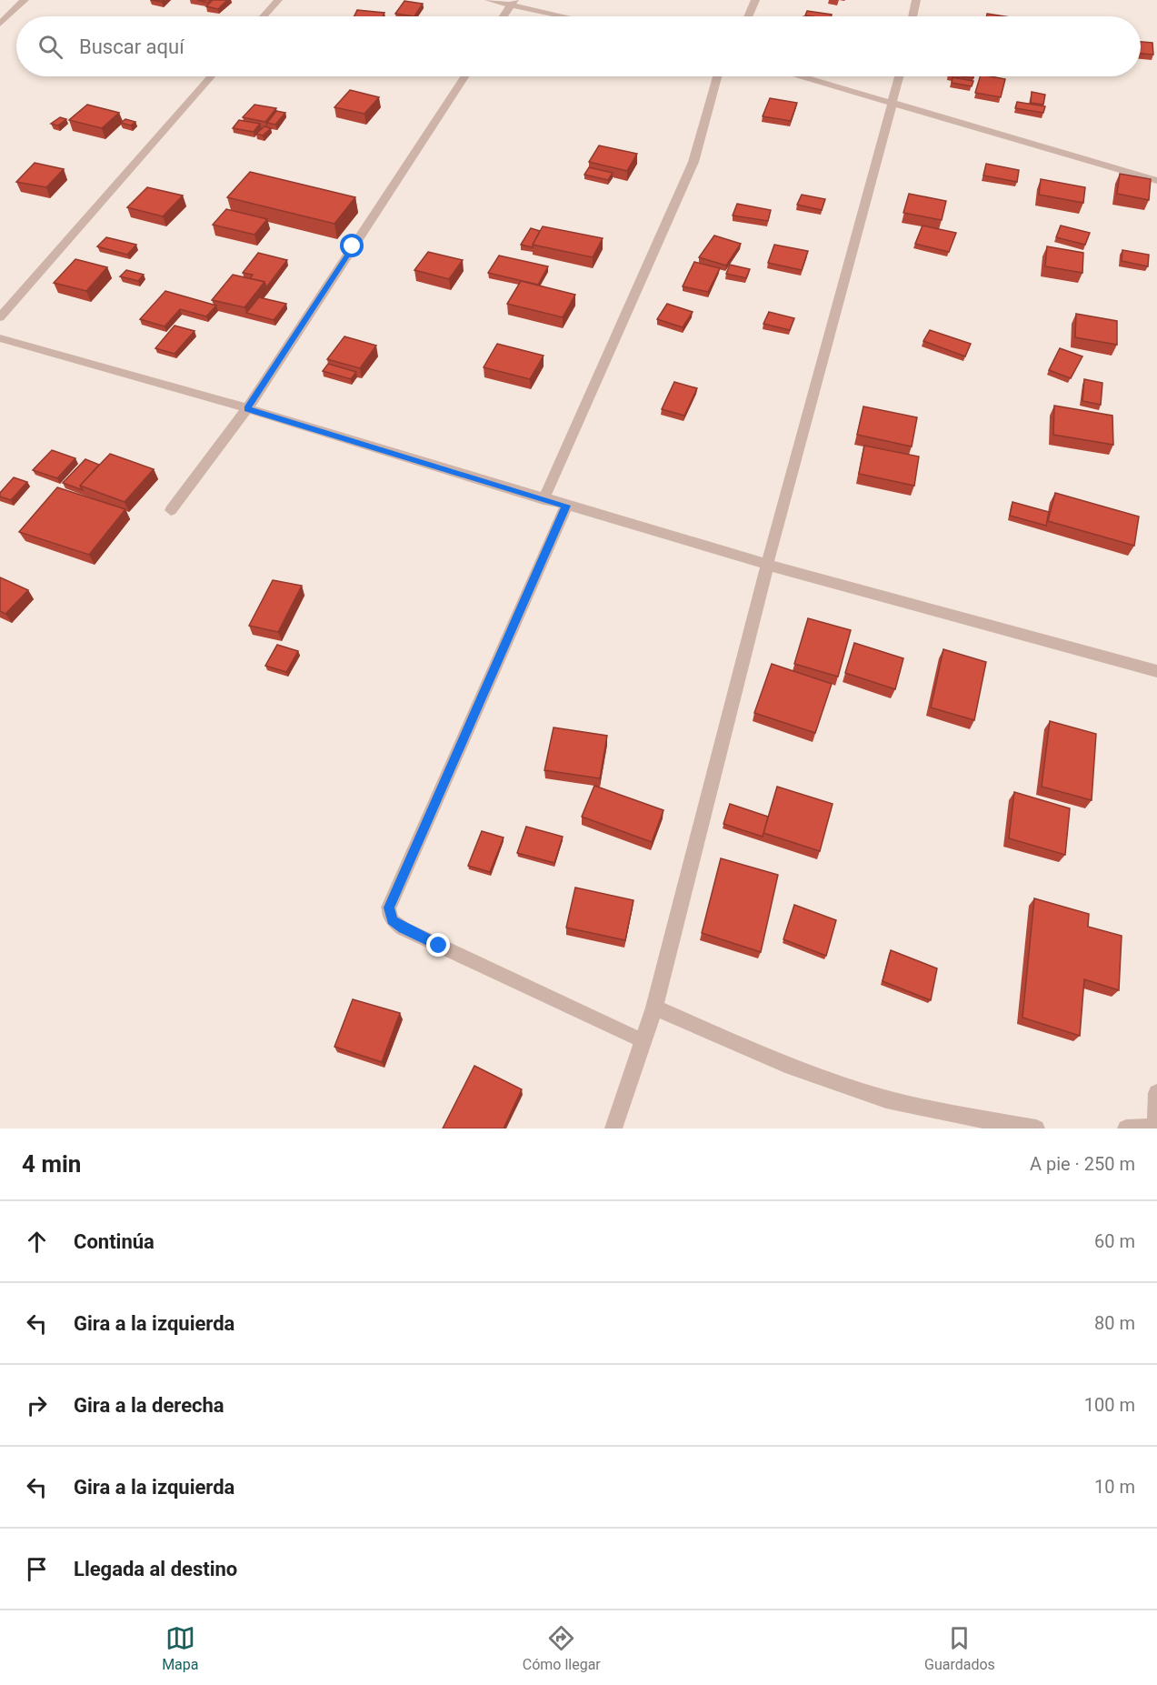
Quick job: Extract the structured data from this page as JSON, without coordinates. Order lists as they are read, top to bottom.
{
  "page": {
    "search": "Buscar aquí",
    "heading": ["4 min", "A pie · 250 m"],
    "list": [
      ["Continúa", "60 m"],
      ["Gira a la izquierda", "80 m"],
      ["Gira a la derecha", "100 m"],
      ["Gira a la izquierda", "10 m"],
      "Llegada al destino"
    ],
    "nav": ["Mapa", "Cómo llegar", "Guardados"]
  }
}
